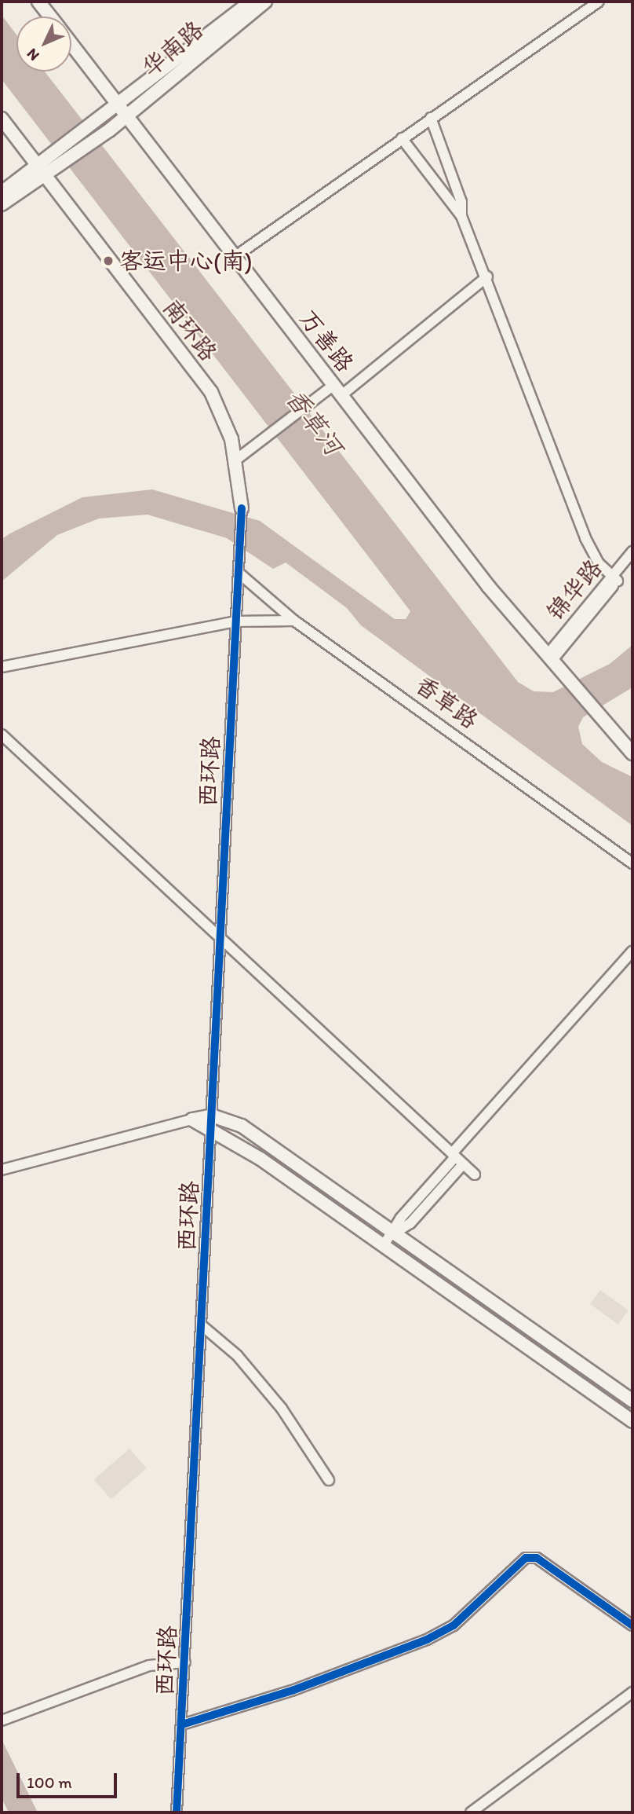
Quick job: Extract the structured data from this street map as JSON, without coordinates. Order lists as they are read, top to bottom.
{
  "streets": {
    "main road": ["华南路", "南环路", "万善路"],
    "street": ["锦华路", "香草路", "西环路"]
  },
  "crossings": [
    ["华南路", "南环路"],
    ["华南路", "万善路"],
    ["万善路", "锦华路"]
  ],
  "water": ["香草河"],
  "places": ["客运中心(南)"],
  "scale_bar": "100 m",
  "north": "bottom left"
}
